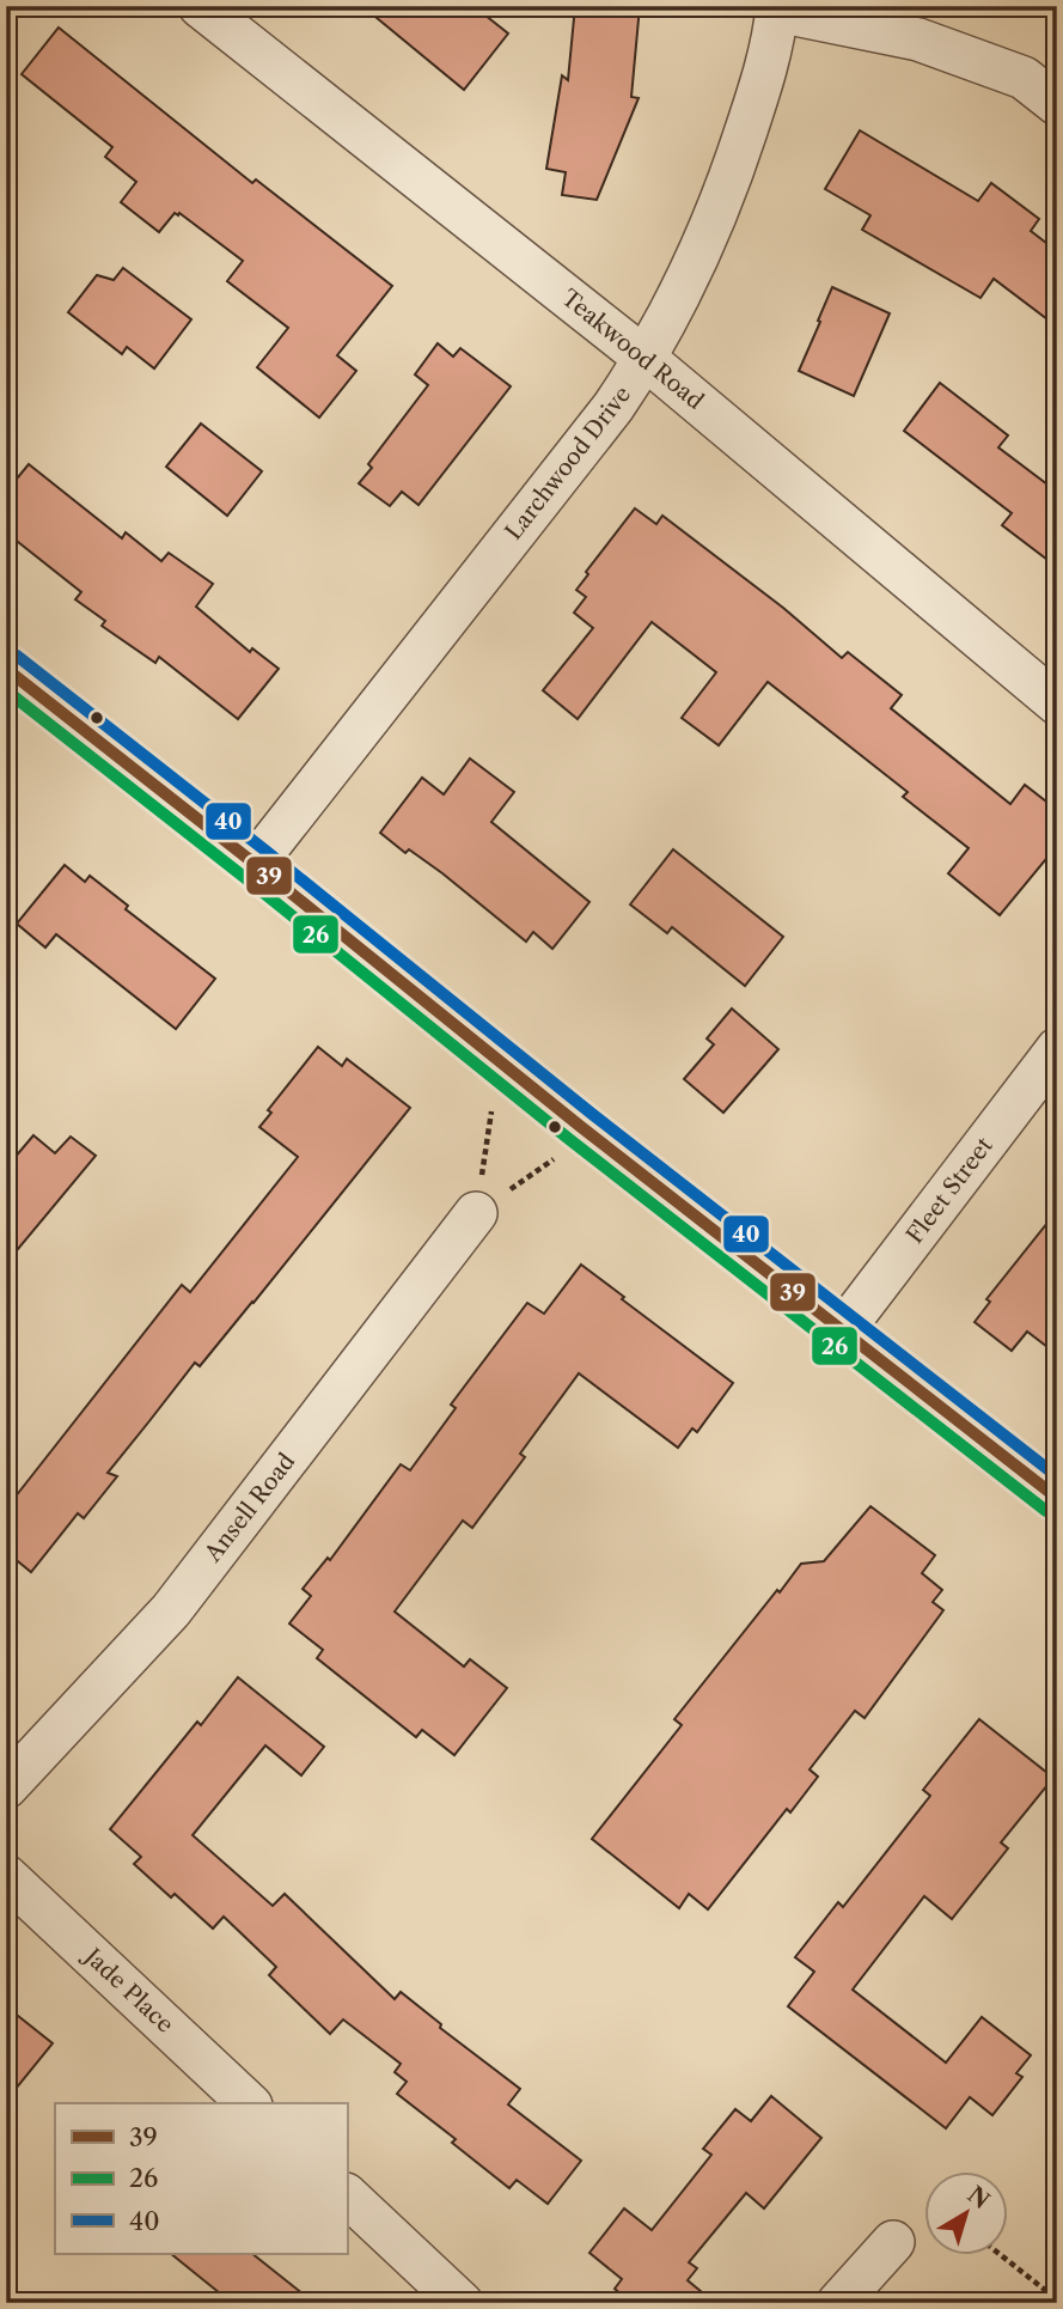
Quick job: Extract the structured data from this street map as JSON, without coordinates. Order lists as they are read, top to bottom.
{
  "streets": {
    "street": [
      "Teakwood Road",
      "Larchwood Drive",
      "Fleet Street",
      "Ansell Road",
      "Jade Place"
    ]
  },
  "crossings": [
    ["Teakwood Road", "Larchwood Drive"]
  ],
  "lines": ["transit line 40", "transit line 39", "transit line 26"],
  "legend": ["39", "26", "40"],
  "north": "top right"
}
